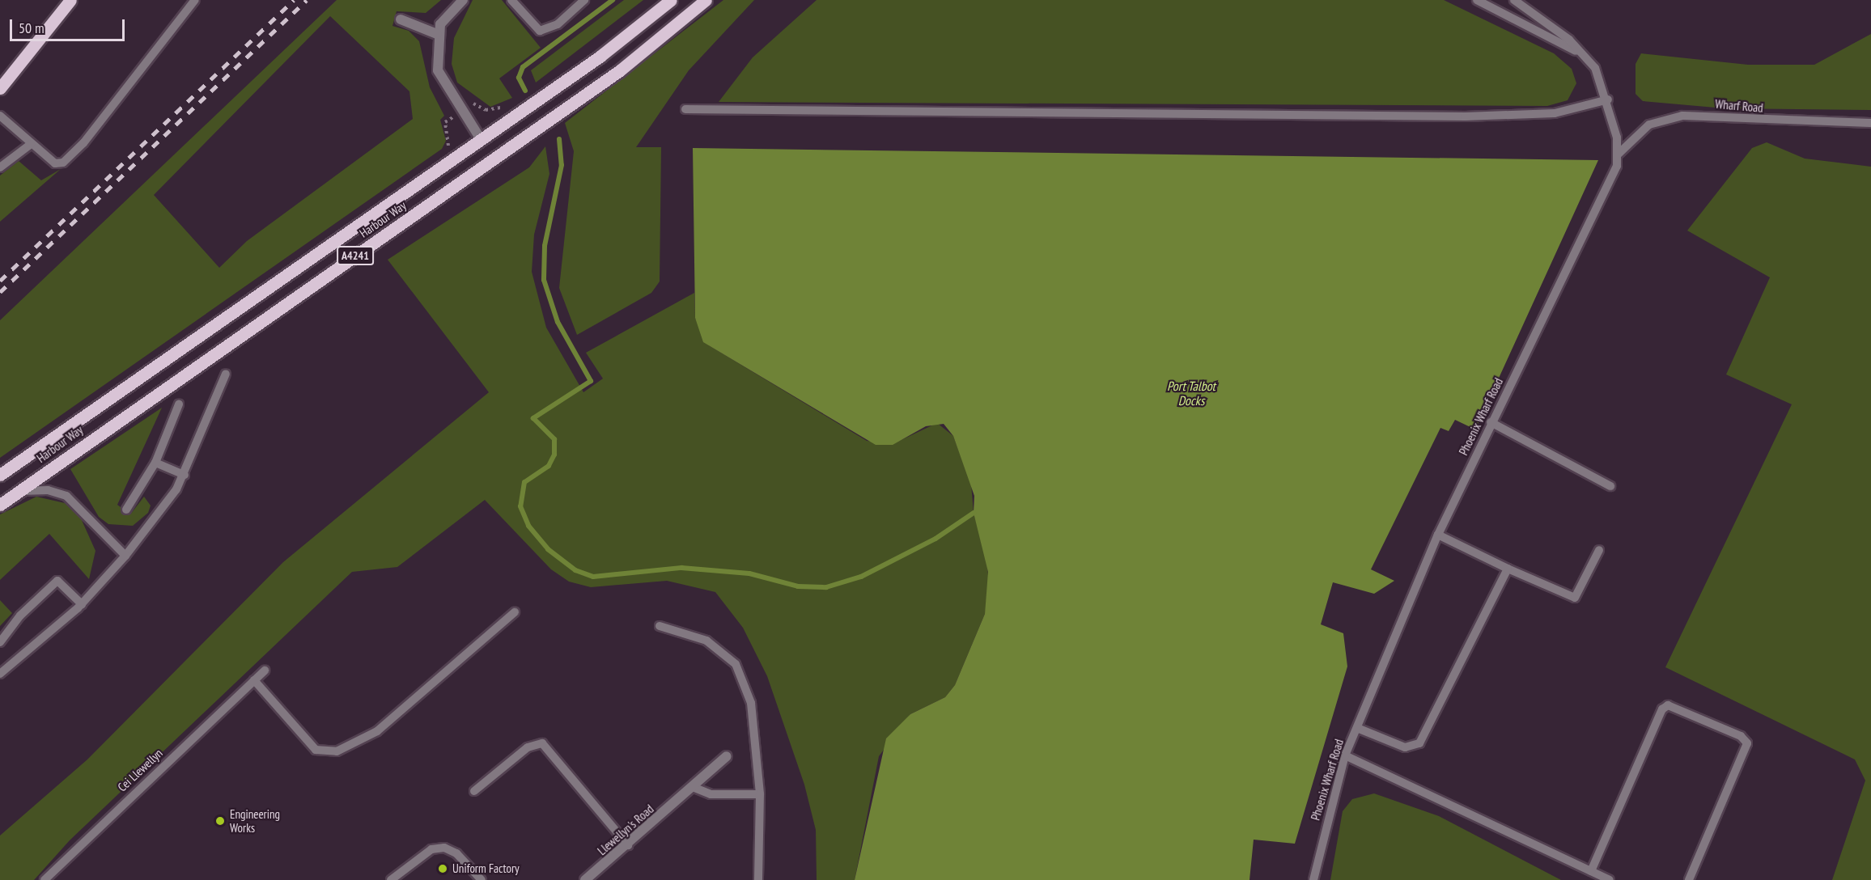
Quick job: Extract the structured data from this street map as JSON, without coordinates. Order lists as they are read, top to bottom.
{
  "streets": {
    "main road": ["Harbour Way", "A4241"],
    "street": ["Llewellyn's Road"],
    "lane": ["Wharf Road", "Phoenix Wharf Road", "Cei Llewellyn"]
  },
  "crossings": [
    ["Wharf Road", "Phoenix Wharf Road"]
  ],
  "water": ["Port Talbot Docks"],
  "places": ["Engineering Works", "Uniform Factory"],
  "scale_bar": "50 m"
}
